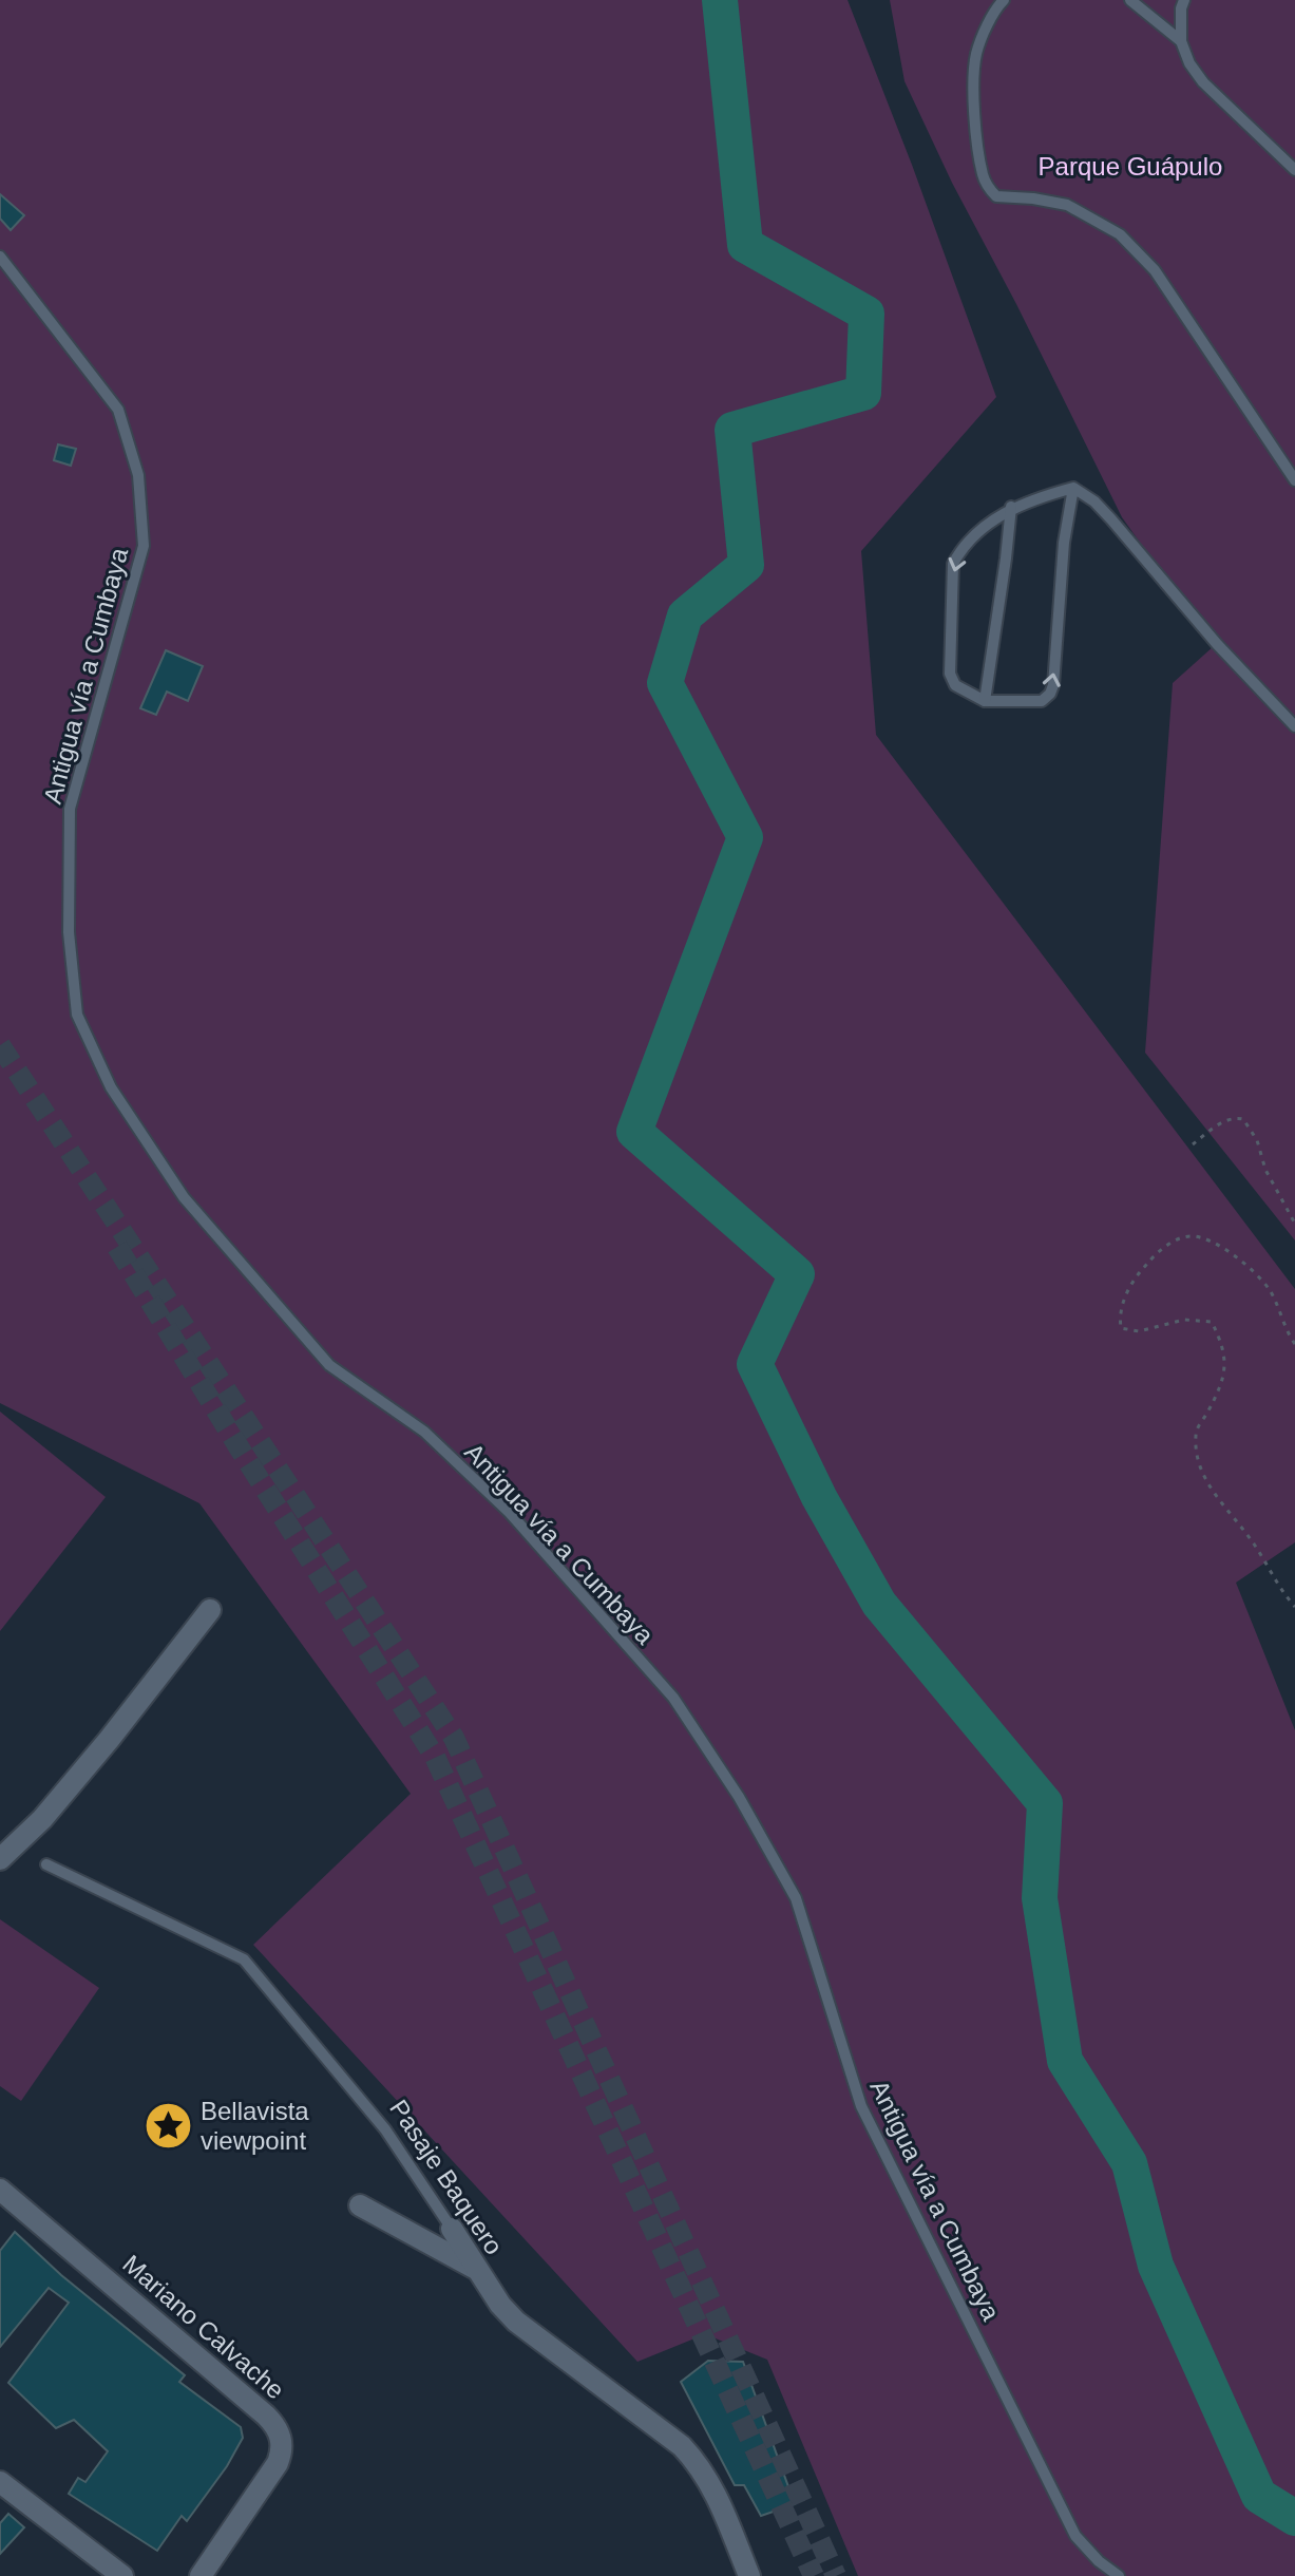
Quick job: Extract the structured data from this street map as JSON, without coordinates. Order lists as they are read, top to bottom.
{
  "streets": {
    "street": ["Pasaje Baquero", "Mariano Calvache"],
    "lane": ["Antigua vía a Cumbaya"]
  },
  "parks": ["Parque Guápulo"],
  "places": {
    "place": ["Bellavista viewpoint"]
  }
}
